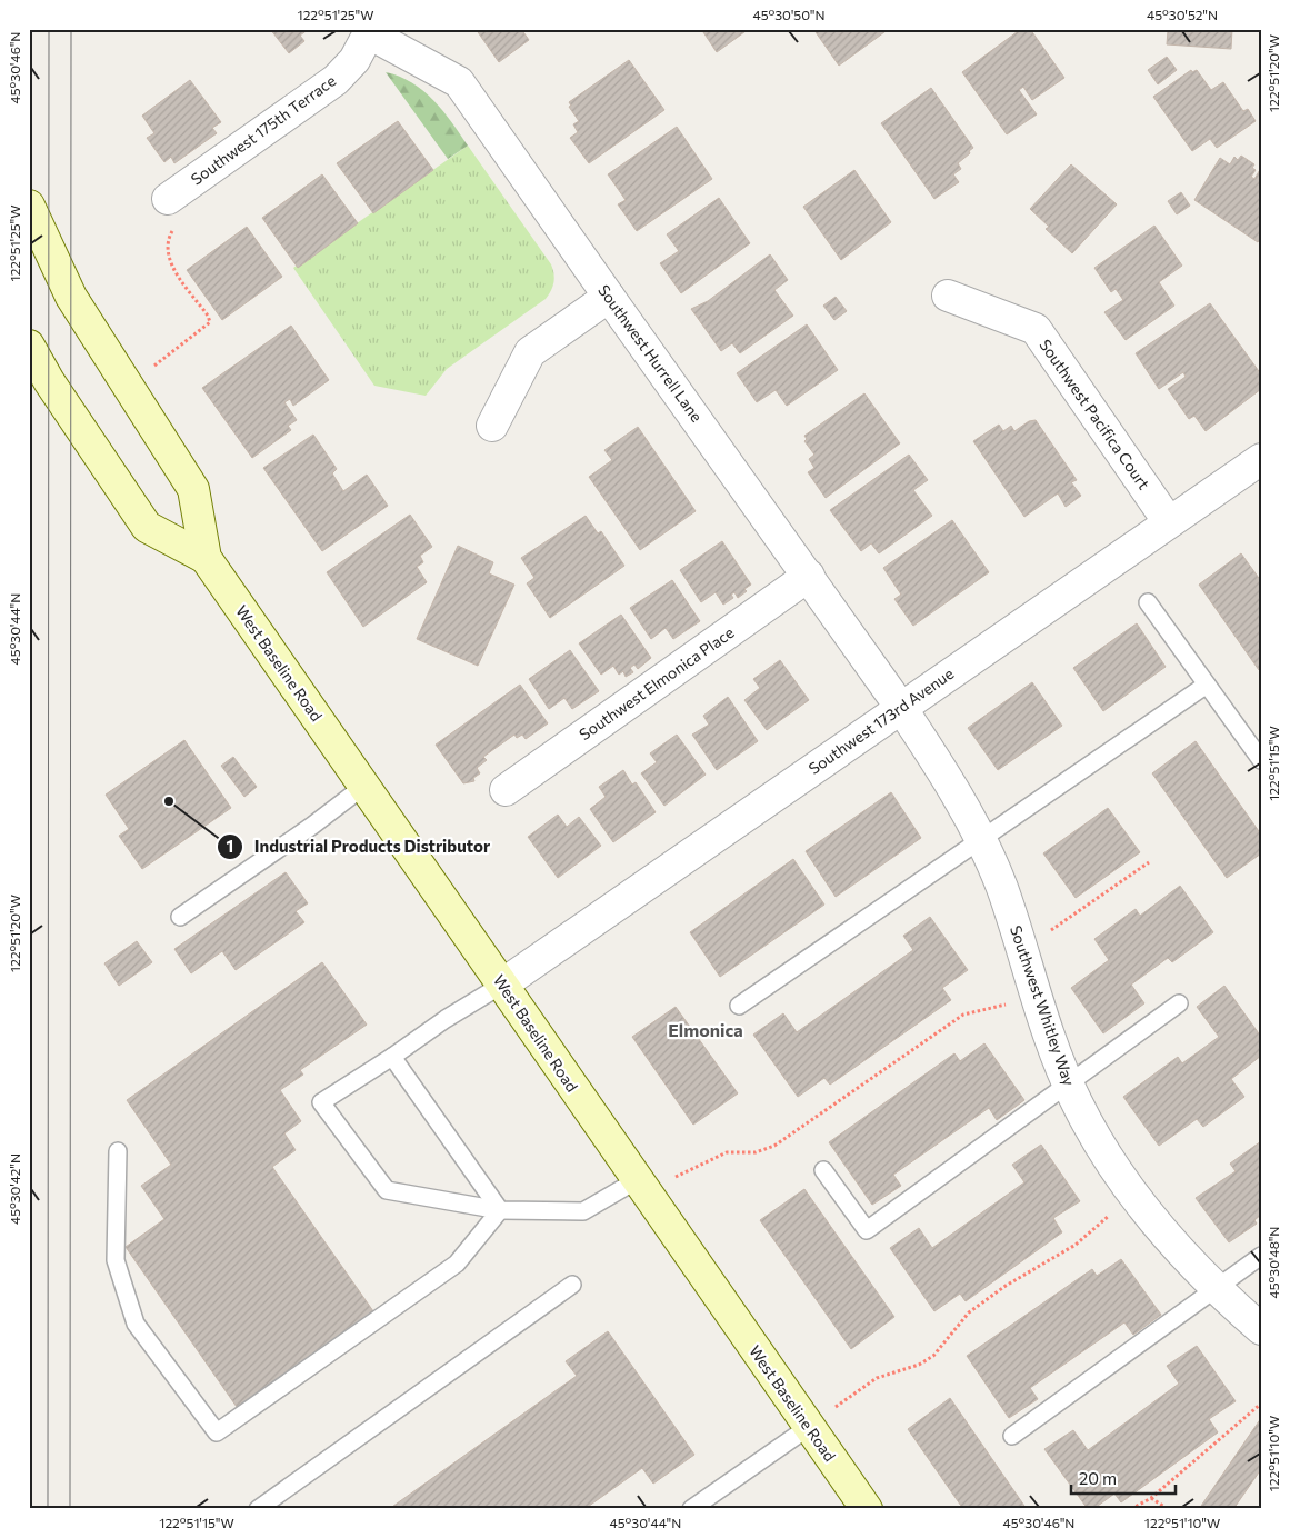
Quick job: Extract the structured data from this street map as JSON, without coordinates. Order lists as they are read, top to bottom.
{
  "streets": {
    "main road": ["West Baseline Road"],
    "street": [
      "Southwest 175th Terrace",
      "Southwest Hurrell Lane",
      "Southwest Pacifica Court",
      "Southwest Elmonica Place",
      "Southwest 173rd Avenue",
      "Southwest Whitley Way"
    ]
  },
  "crossings": [
    ["Southwest 175th Terrace", "Southwest Hurrell Lane"],
    ["Southwest Hurrell Lane", "Southwest Elmonica Place"],
    ["Southwest Hurrell Lane", "Southwest 173rd Avenue"],
    ["Southwest Hurrell Lane", "Southwest Whitley Way"],
    ["Southwest Pacifica Court", "Southwest 173rd Avenue"],
    ["West Baseline Road", "Southwest 173rd Avenue"],
    ["Southwest 173rd Avenue", "Southwest Whitley Way"]
  ],
  "districts": ["Elmonica"],
  "places": ["Industrial Products Distributor"],
  "scale_bar": "20 m",
  "coordinates": [
    "122°51'25\"W",
    "45°30'50\"N",
    "45°30'52\"N",
    "45°30'46\"N",
    "122°51'20\"W",
    "45°30'44\"N",
    "122°51'15\"W",
    "45°30'42\"N",
    "45°30'48\"N",
    "122°51'10\"W"
  ]
}
